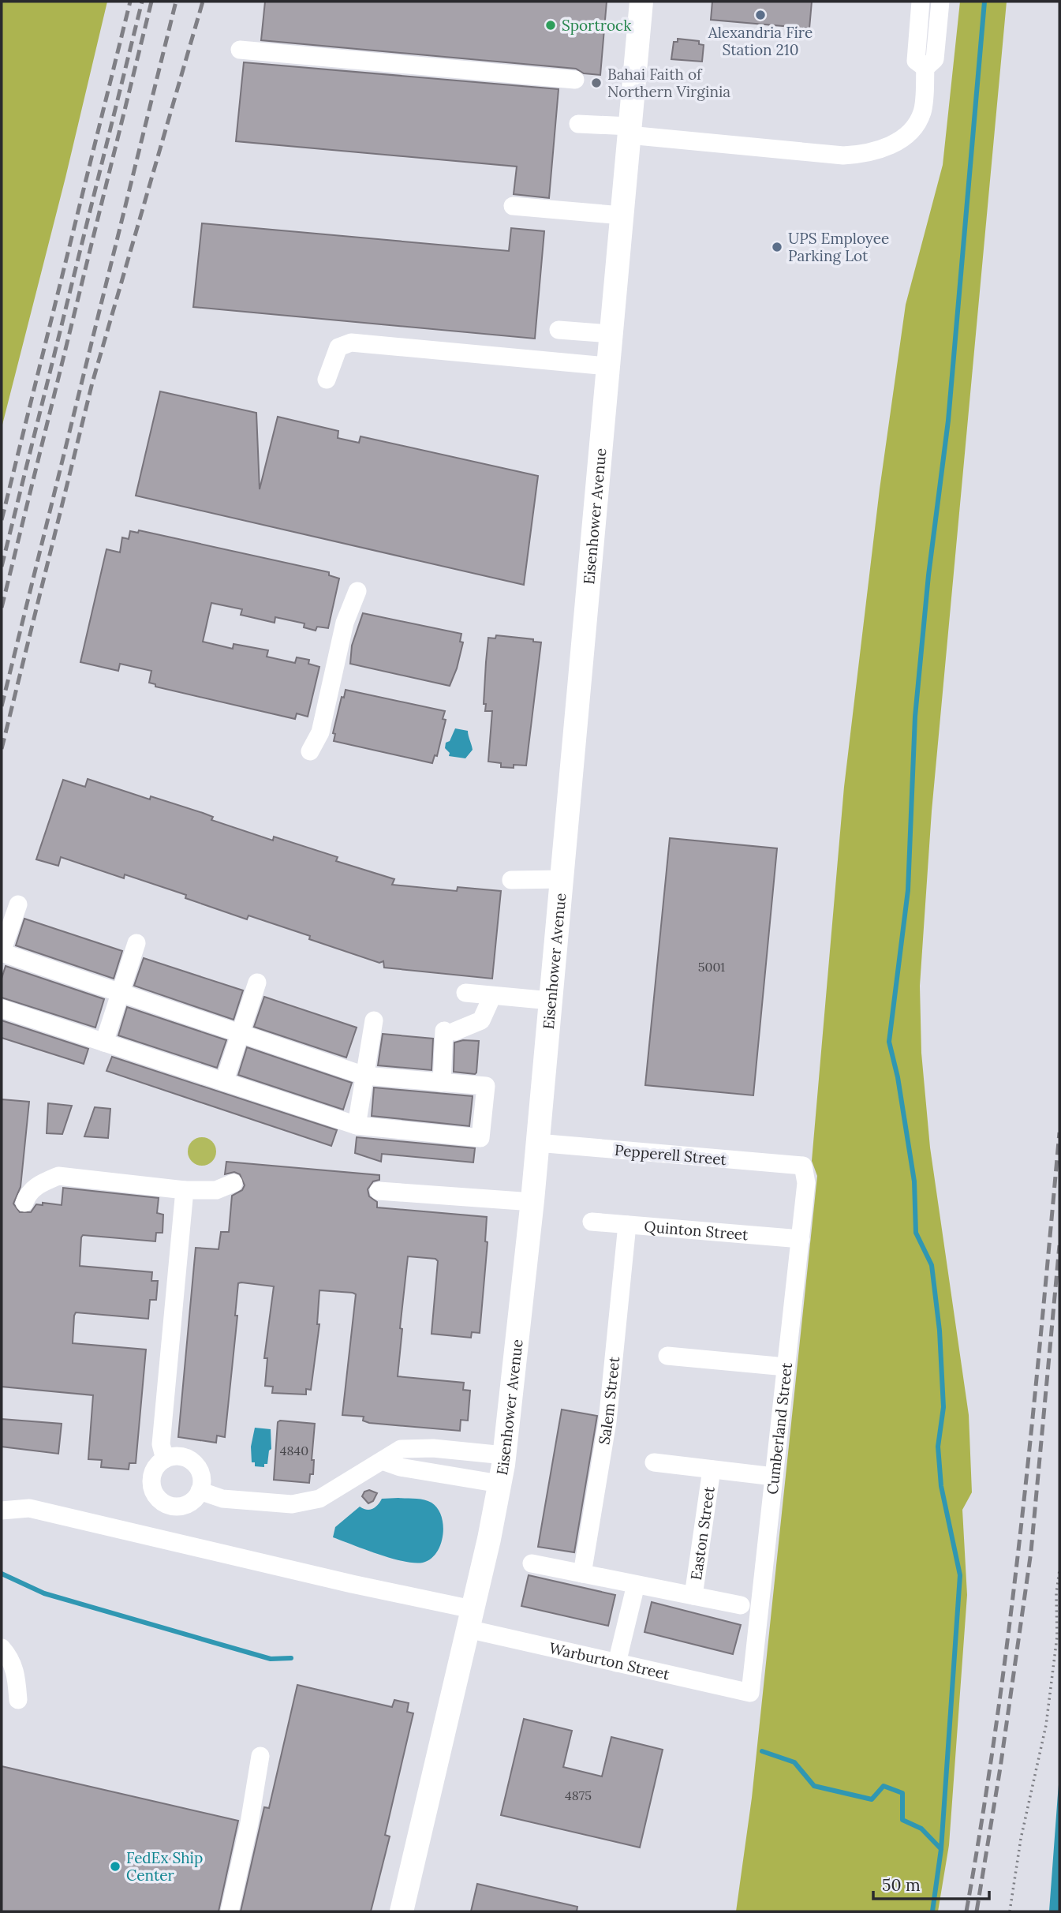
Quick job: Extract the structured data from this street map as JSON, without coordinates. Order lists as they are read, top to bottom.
{
  "streets": {
    "main road": ["Eisenhower Avenue"],
    "street": [
      "Pepperell Street",
      "Quinton Street",
      "Salem Street",
      "Cumberland Street",
      "Easton Street",
      "Warburton Street"
    ]
  },
  "crossings": [
    ["Eisenhower Avenue", "Pepperell Street"],
    ["Eisenhower Avenue", "Warburton Street"],
    ["Pepperell Street", "Cumberland Street"],
    ["Quinton Street", "Salem Street"],
    ["Quinton Street", "Cumberland Street"],
    ["Cumberland Street", "Warburton Street"]
  ],
  "places": [
    "Alexandria Fire Station 210",
    "Sportrock",
    "Bahai Faith of Northern Virginia",
    "UPS Employee Parking Lot",
    "FedEx Ship Center"
  ],
  "house_numbers": ["5001", "4840", "4875"],
  "scale_bar": "50 m"
}
